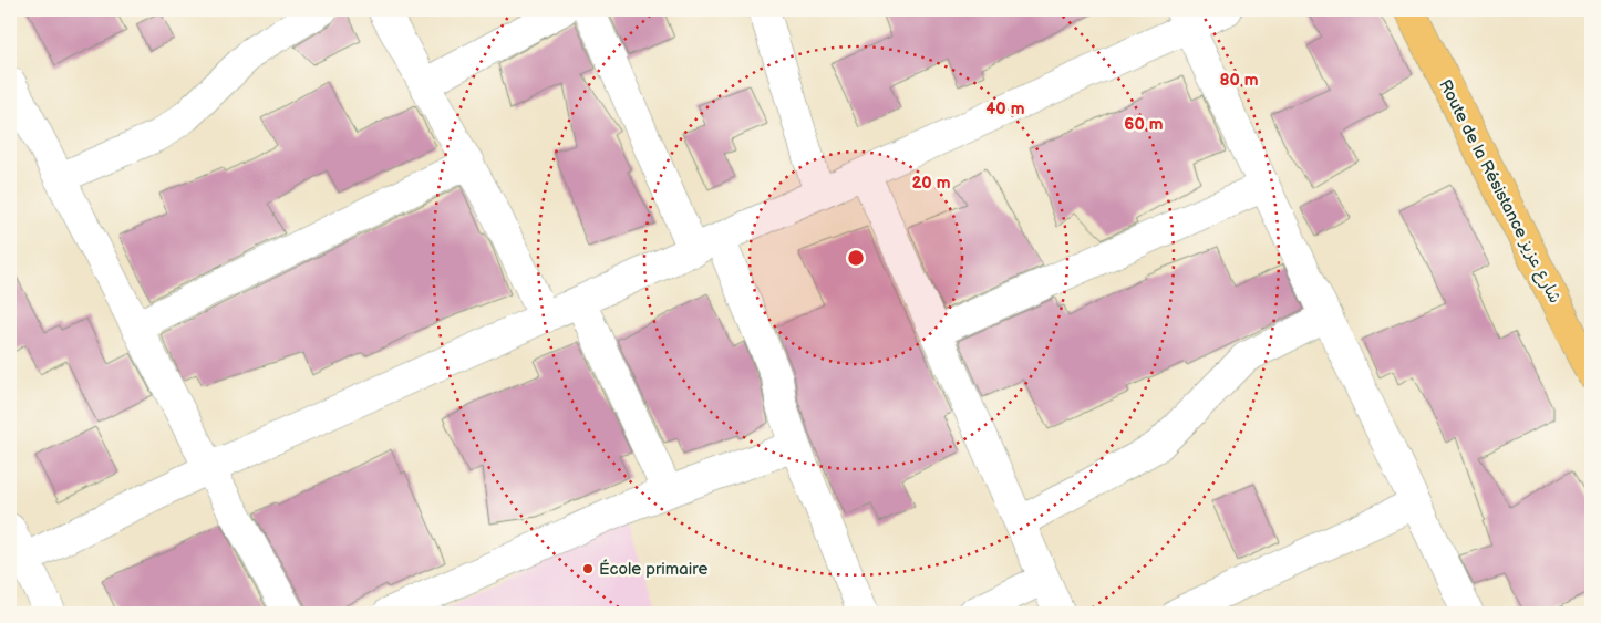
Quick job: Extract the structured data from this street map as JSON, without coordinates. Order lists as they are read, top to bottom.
{
  "streets": {
    "main road": ["Route de la Résistance شارع عزيز"]
  },
  "places": ["École primaire"],
  "rings": [
    "80 m",
    "40 m",
    "60 m",
    "20 m"
  ]
}
